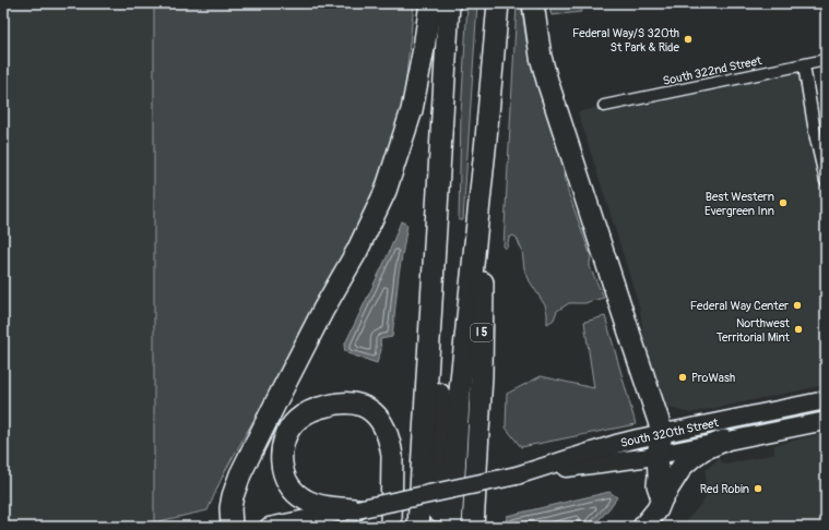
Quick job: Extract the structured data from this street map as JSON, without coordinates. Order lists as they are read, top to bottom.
{
  "streets": {
    "highway": ["I 5"],
    "main road": ["South 320th Street"],
    "street": ["South 322nd Street"]
  },
  "places": [
    "Federal Way/S 320th St Park & Ride",
    "Best Western Evergreen Inn",
    "Federal Way Center",
    "Northwest Territorial Mint",
    "ProWash",
    "Red Robin"
  ]
}
